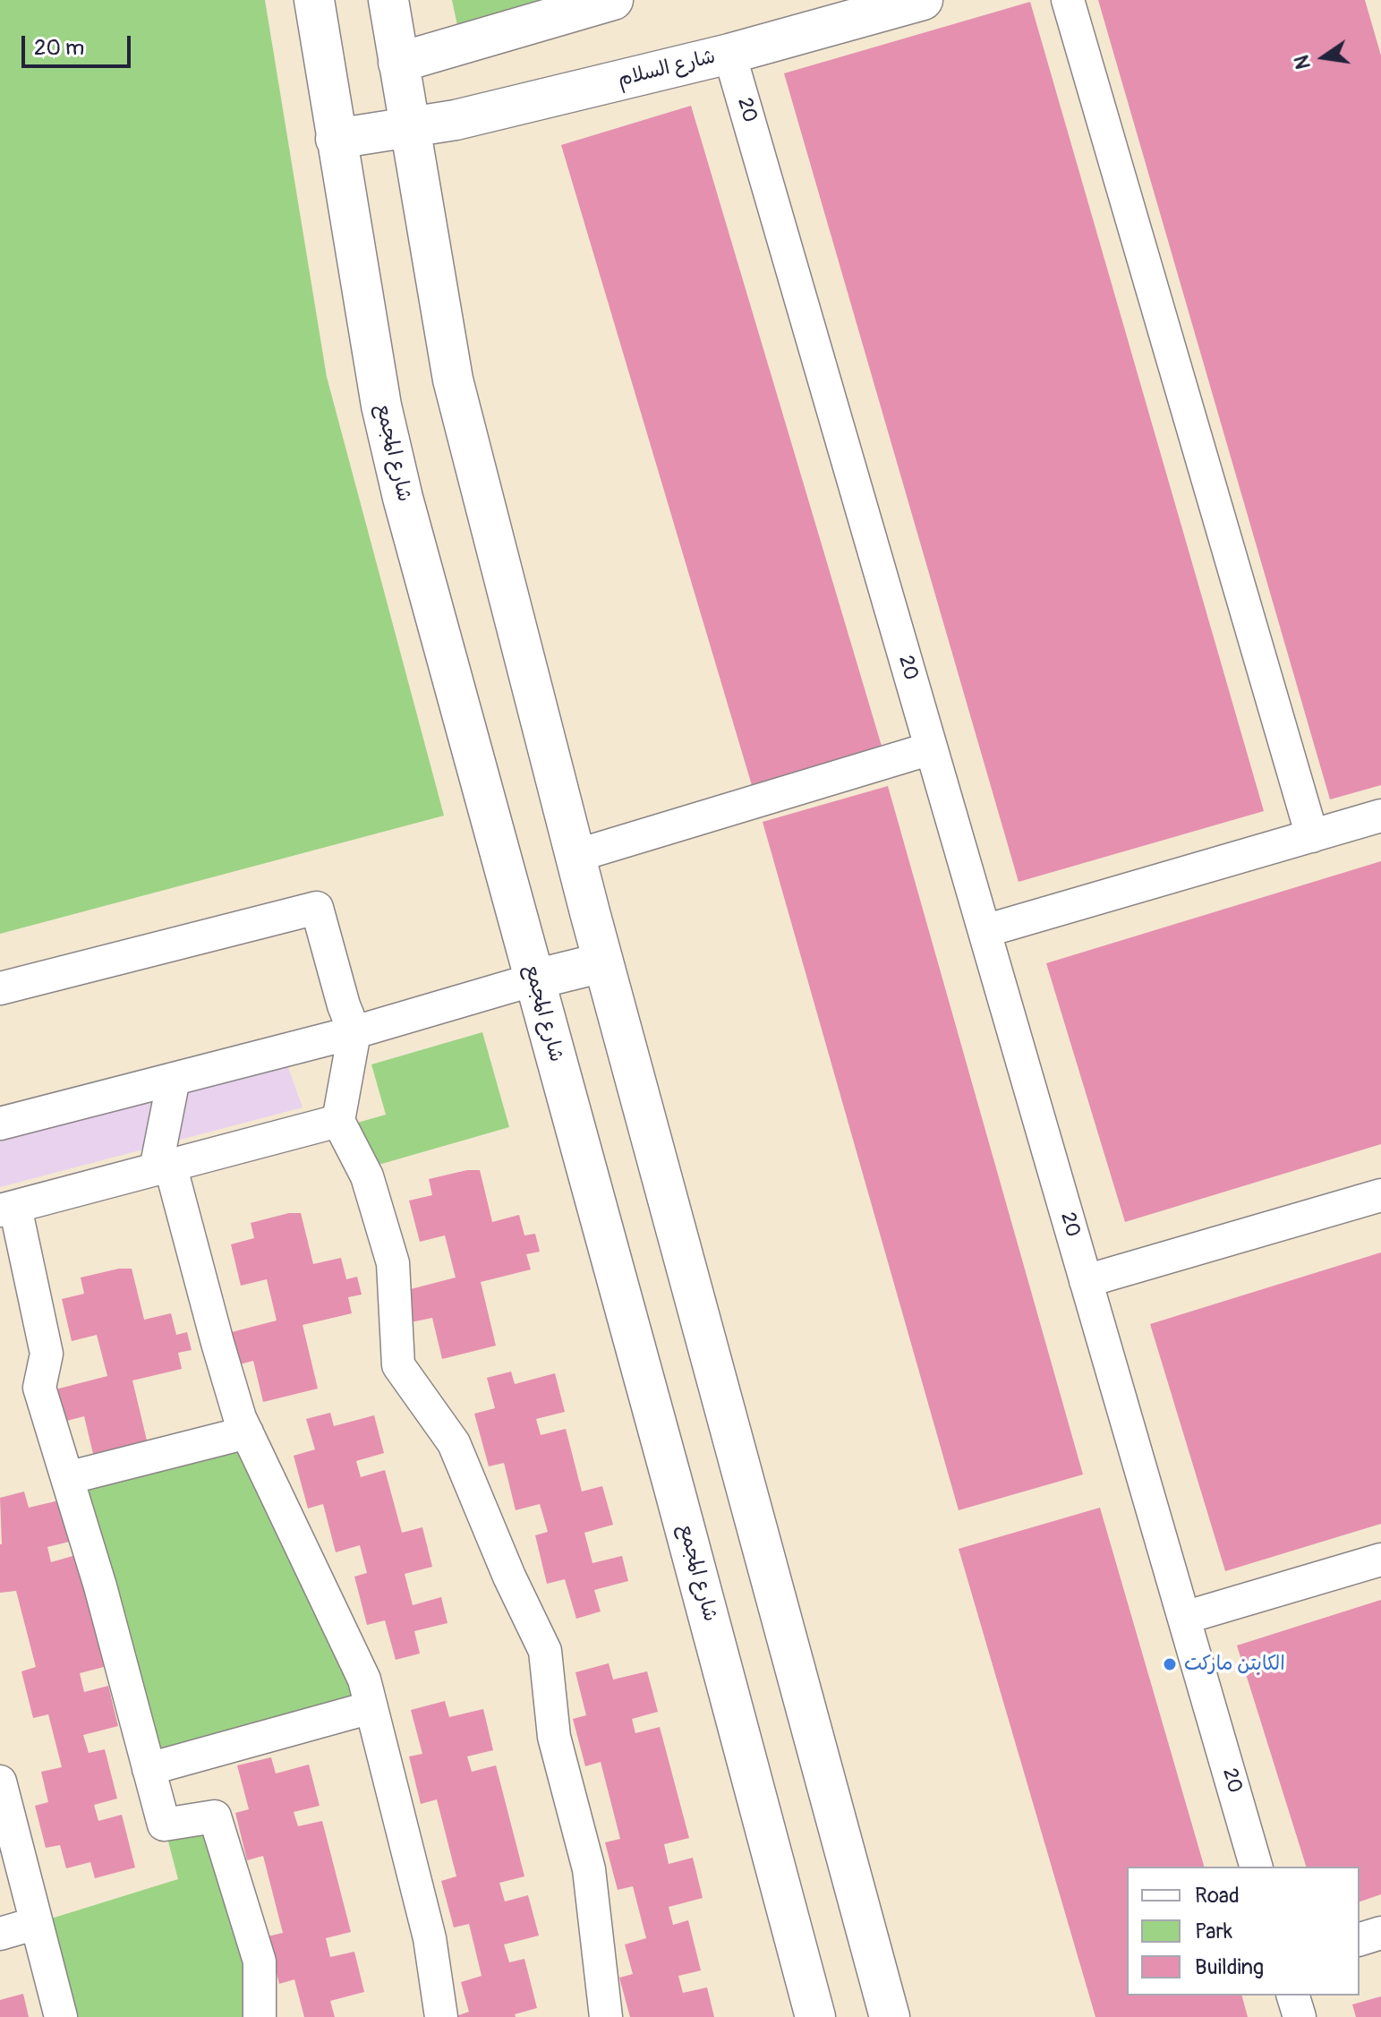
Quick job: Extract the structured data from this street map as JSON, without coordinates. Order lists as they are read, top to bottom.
{
  "streets": {
    "street": ["شارع السلام", "20", "شارع المجمع"]
  },
  "crossings": [
    ["شارع السلام", "20"],
    ["شارع السلام", "شارع المجمع"]
  ],
  "places": ["الكابتن ماركت"],
  "legend": ["Road", "Park", "Building"],
  "scale_bar": "20 m",
  "north": "left"
}
